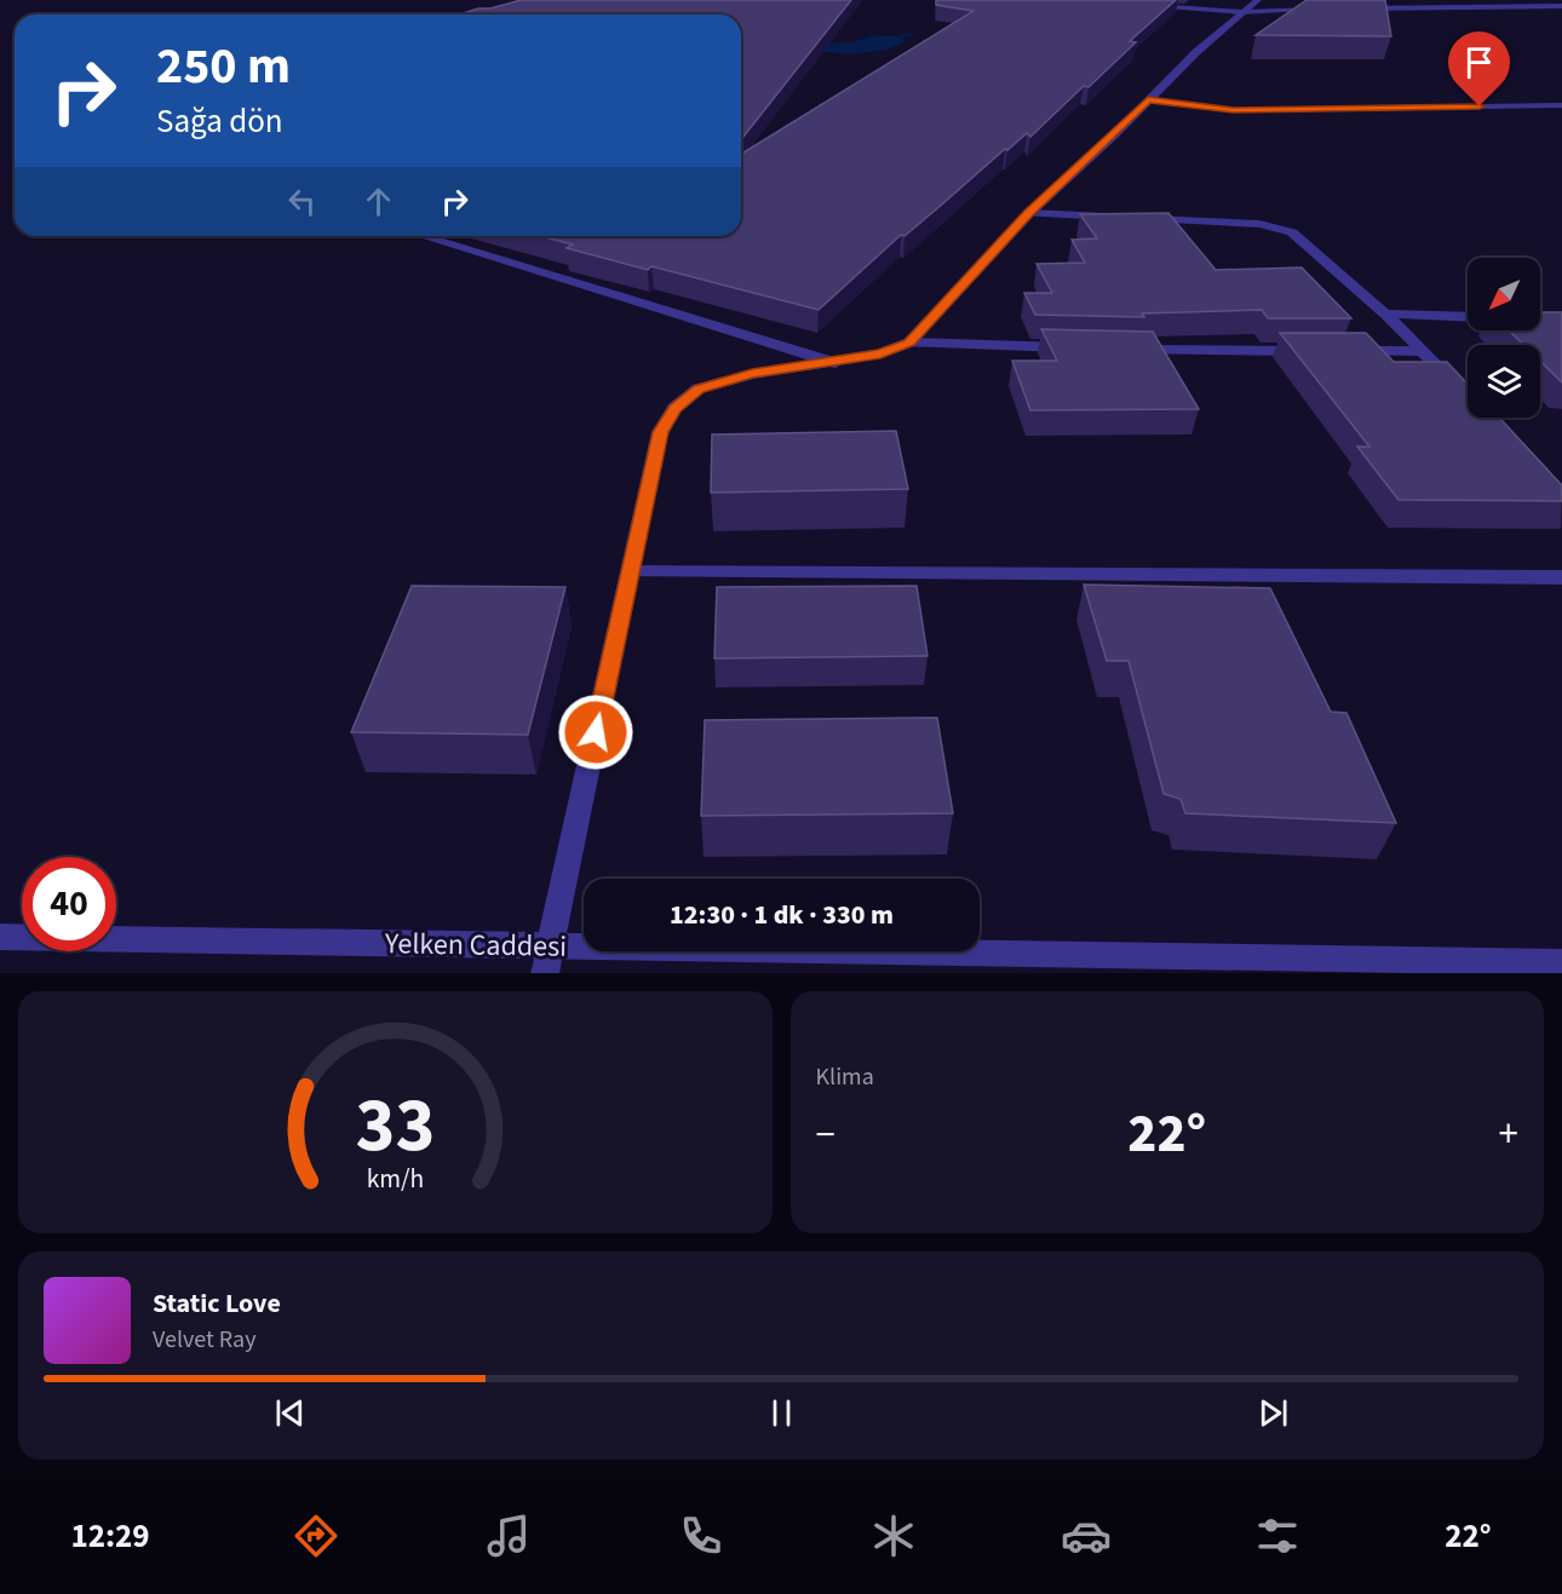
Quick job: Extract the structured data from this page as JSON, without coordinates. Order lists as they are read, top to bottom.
{
  "streets": {
    "street": ["Yelken Caddesi"]
  },
  "north": "bottom left",
  "page": {
    "turn": ["250 m", "Sağa dön"],
    "limit": "40",
    "trip": "12:30 · 1 dk · 330 m",
    "tile": "Klima",
    "heat": ["−", "22°", "+"],
    "song": ["Static Love", "Velvet Ray"],
    "tabs": ["12:29", "22°"],
    "gauge": ["33", "km/h"]
  }
}
